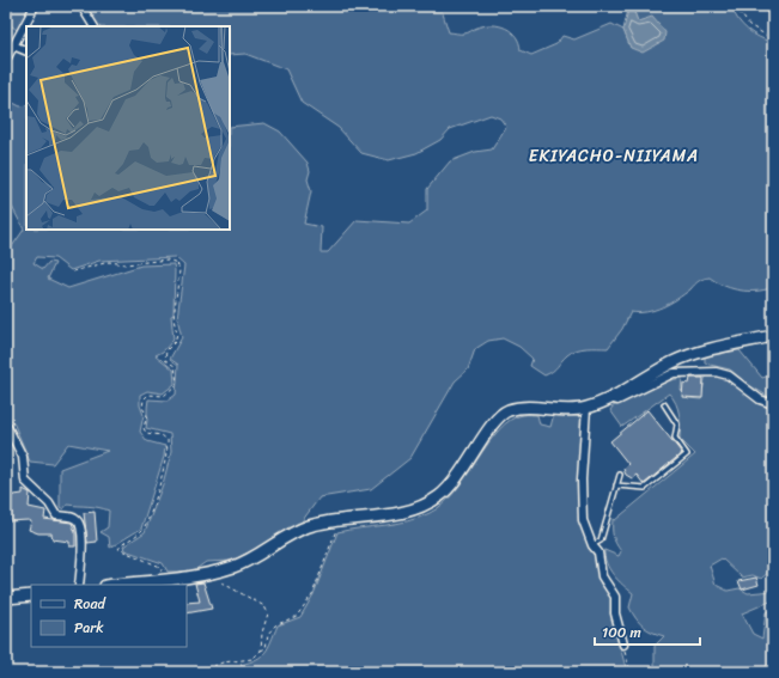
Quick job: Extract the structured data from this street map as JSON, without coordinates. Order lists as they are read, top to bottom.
{
  "districts": ["EKIYACHO-NIIYAMA"],
  "legend": ["Road", "Park"],
  "scale_bar": "100 m"
}
